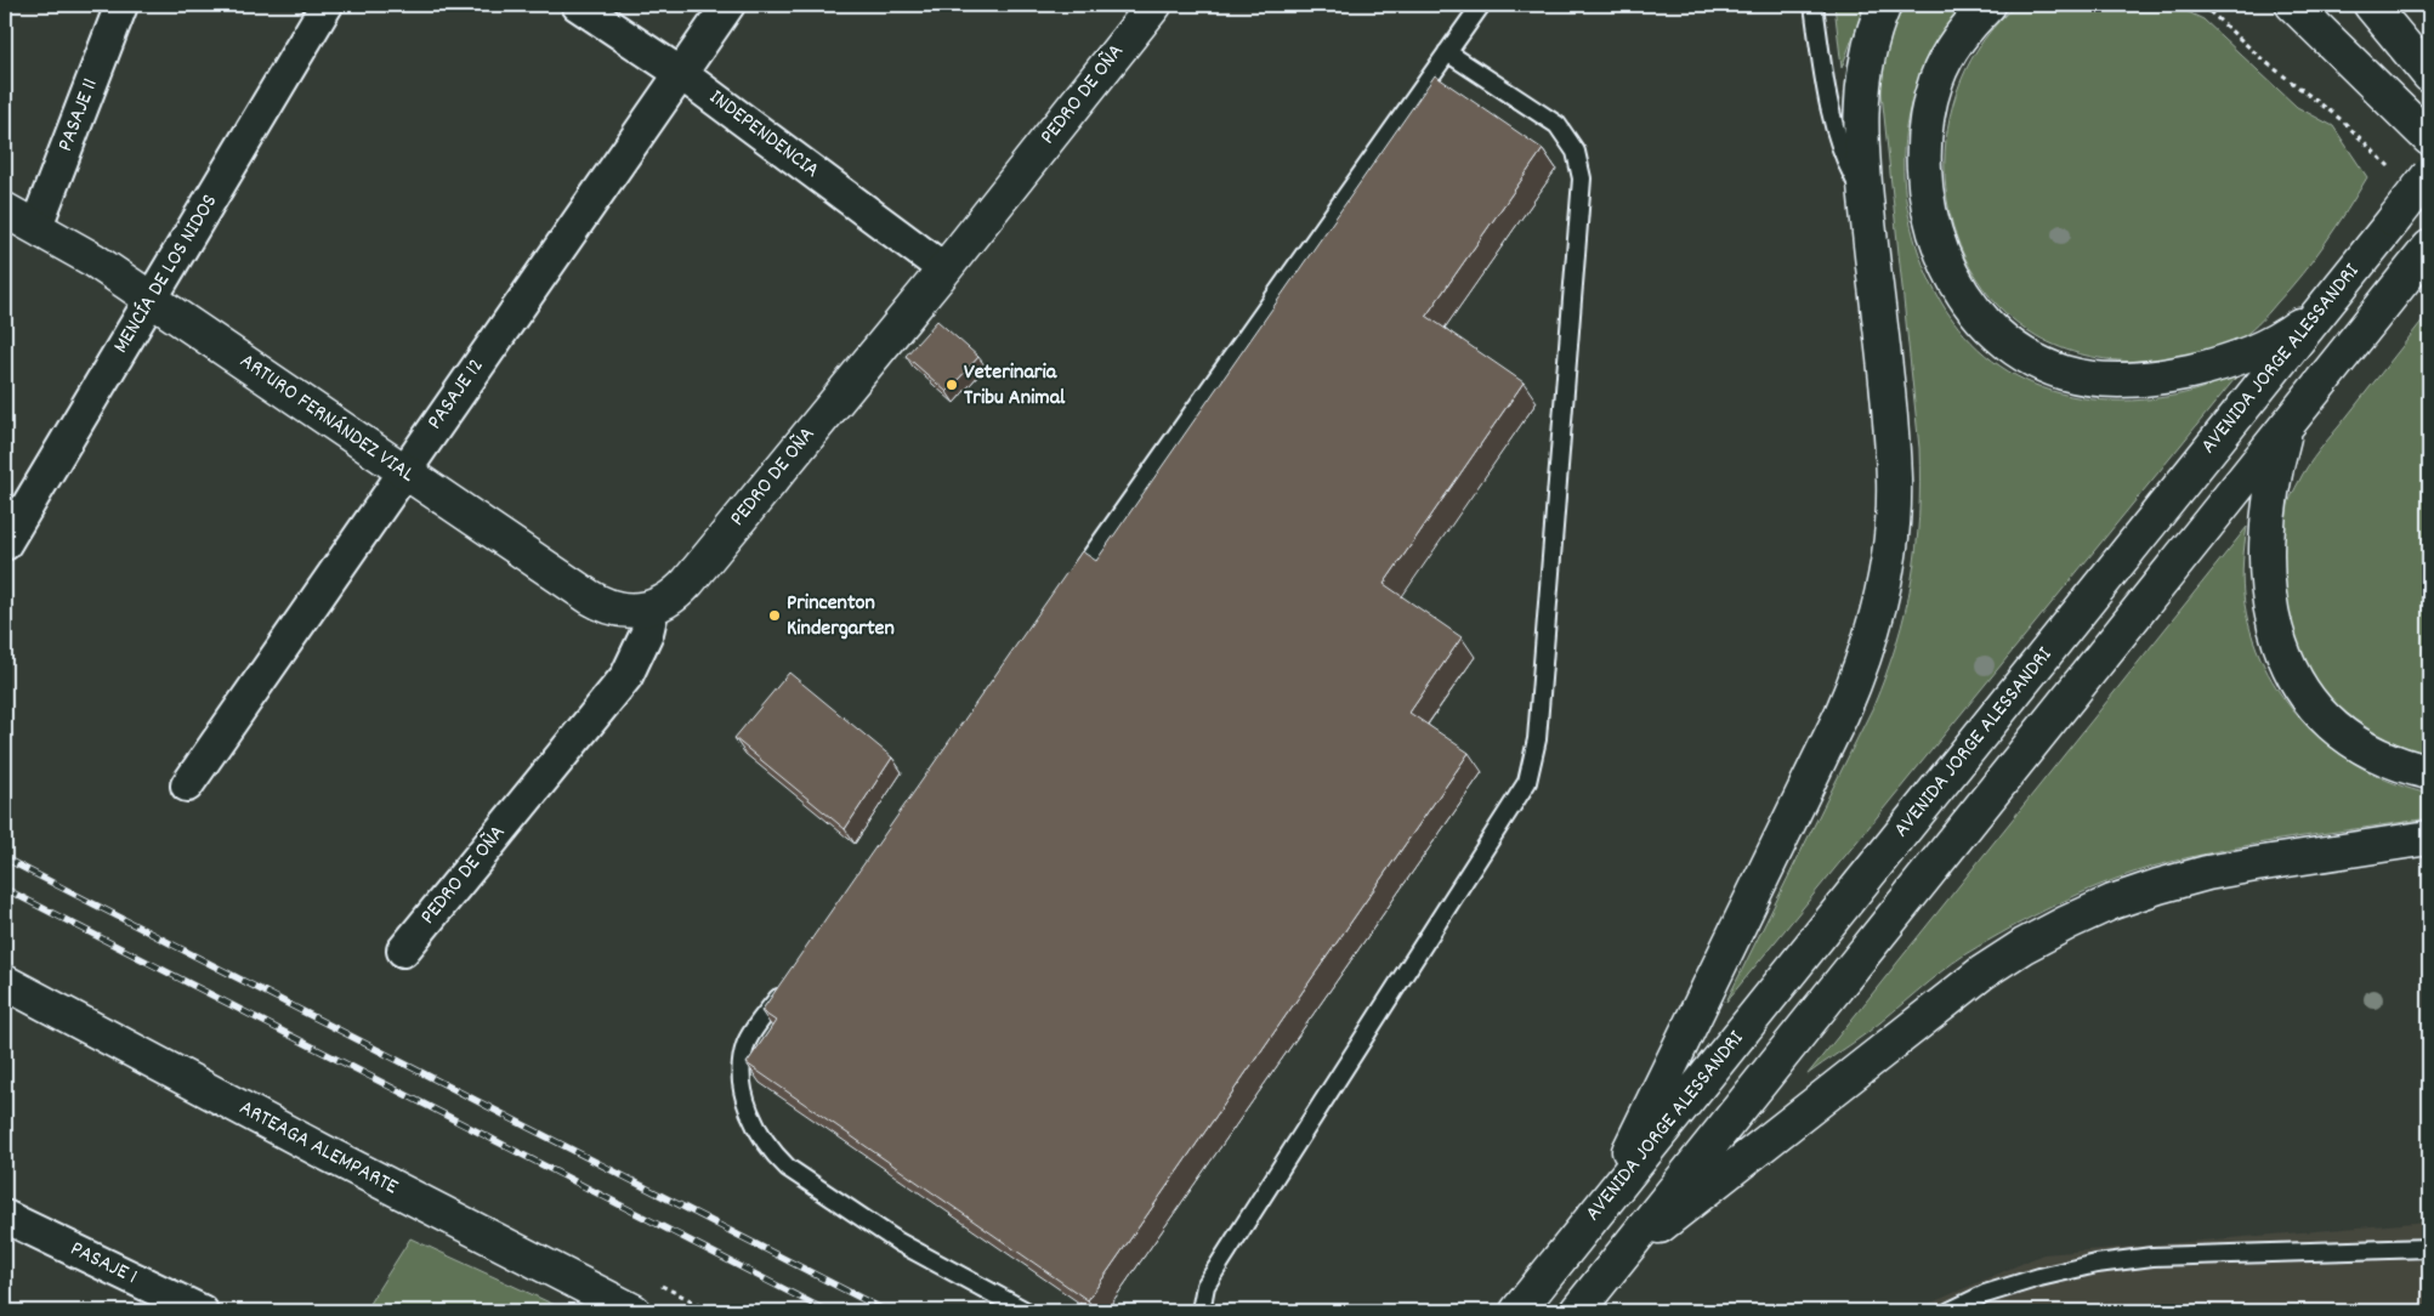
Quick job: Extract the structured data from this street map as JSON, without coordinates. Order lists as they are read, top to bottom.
{
  "streets": {
    "main road": [
      "PEDRO DE OÑA",
      "AVENIDA JORGE ALESSANDRI",
      "ARTURO FERNÁNDEZ VIAL",
      "ARTEAGA ALEMPARTE"
    ],
    "street": [
      "PASAJE 11",
      "INDEPENDENCIA",
      "MENCÍA DE LOS NIDOS",
      "PASAJE 12",
      "PASAJE 1"
    ]
  },
  "crossings": [
    ["PEDRO DE OÑA", "INDEPENDENCIA"],
    ["PEDRO DE OÑA", "ARTURO FERNÁNDEZ VIAL"],
    ["PASAJE 11", "ARTURO FERNÁNDEZ VIAL"],
    ["INDEPENDENCIA", "PASAJE 12"],
    ["MENCÍA DE LOS NIDOS", "ARTURO FERNÁNDEZ VIAL"],
    ["PASAJE 12", "ARTURO FERNÁNDEZ VIAL"]
  ],
  "places": ["Veterinaria Tribu Animal", "Princenton Kindergarten"]
}
